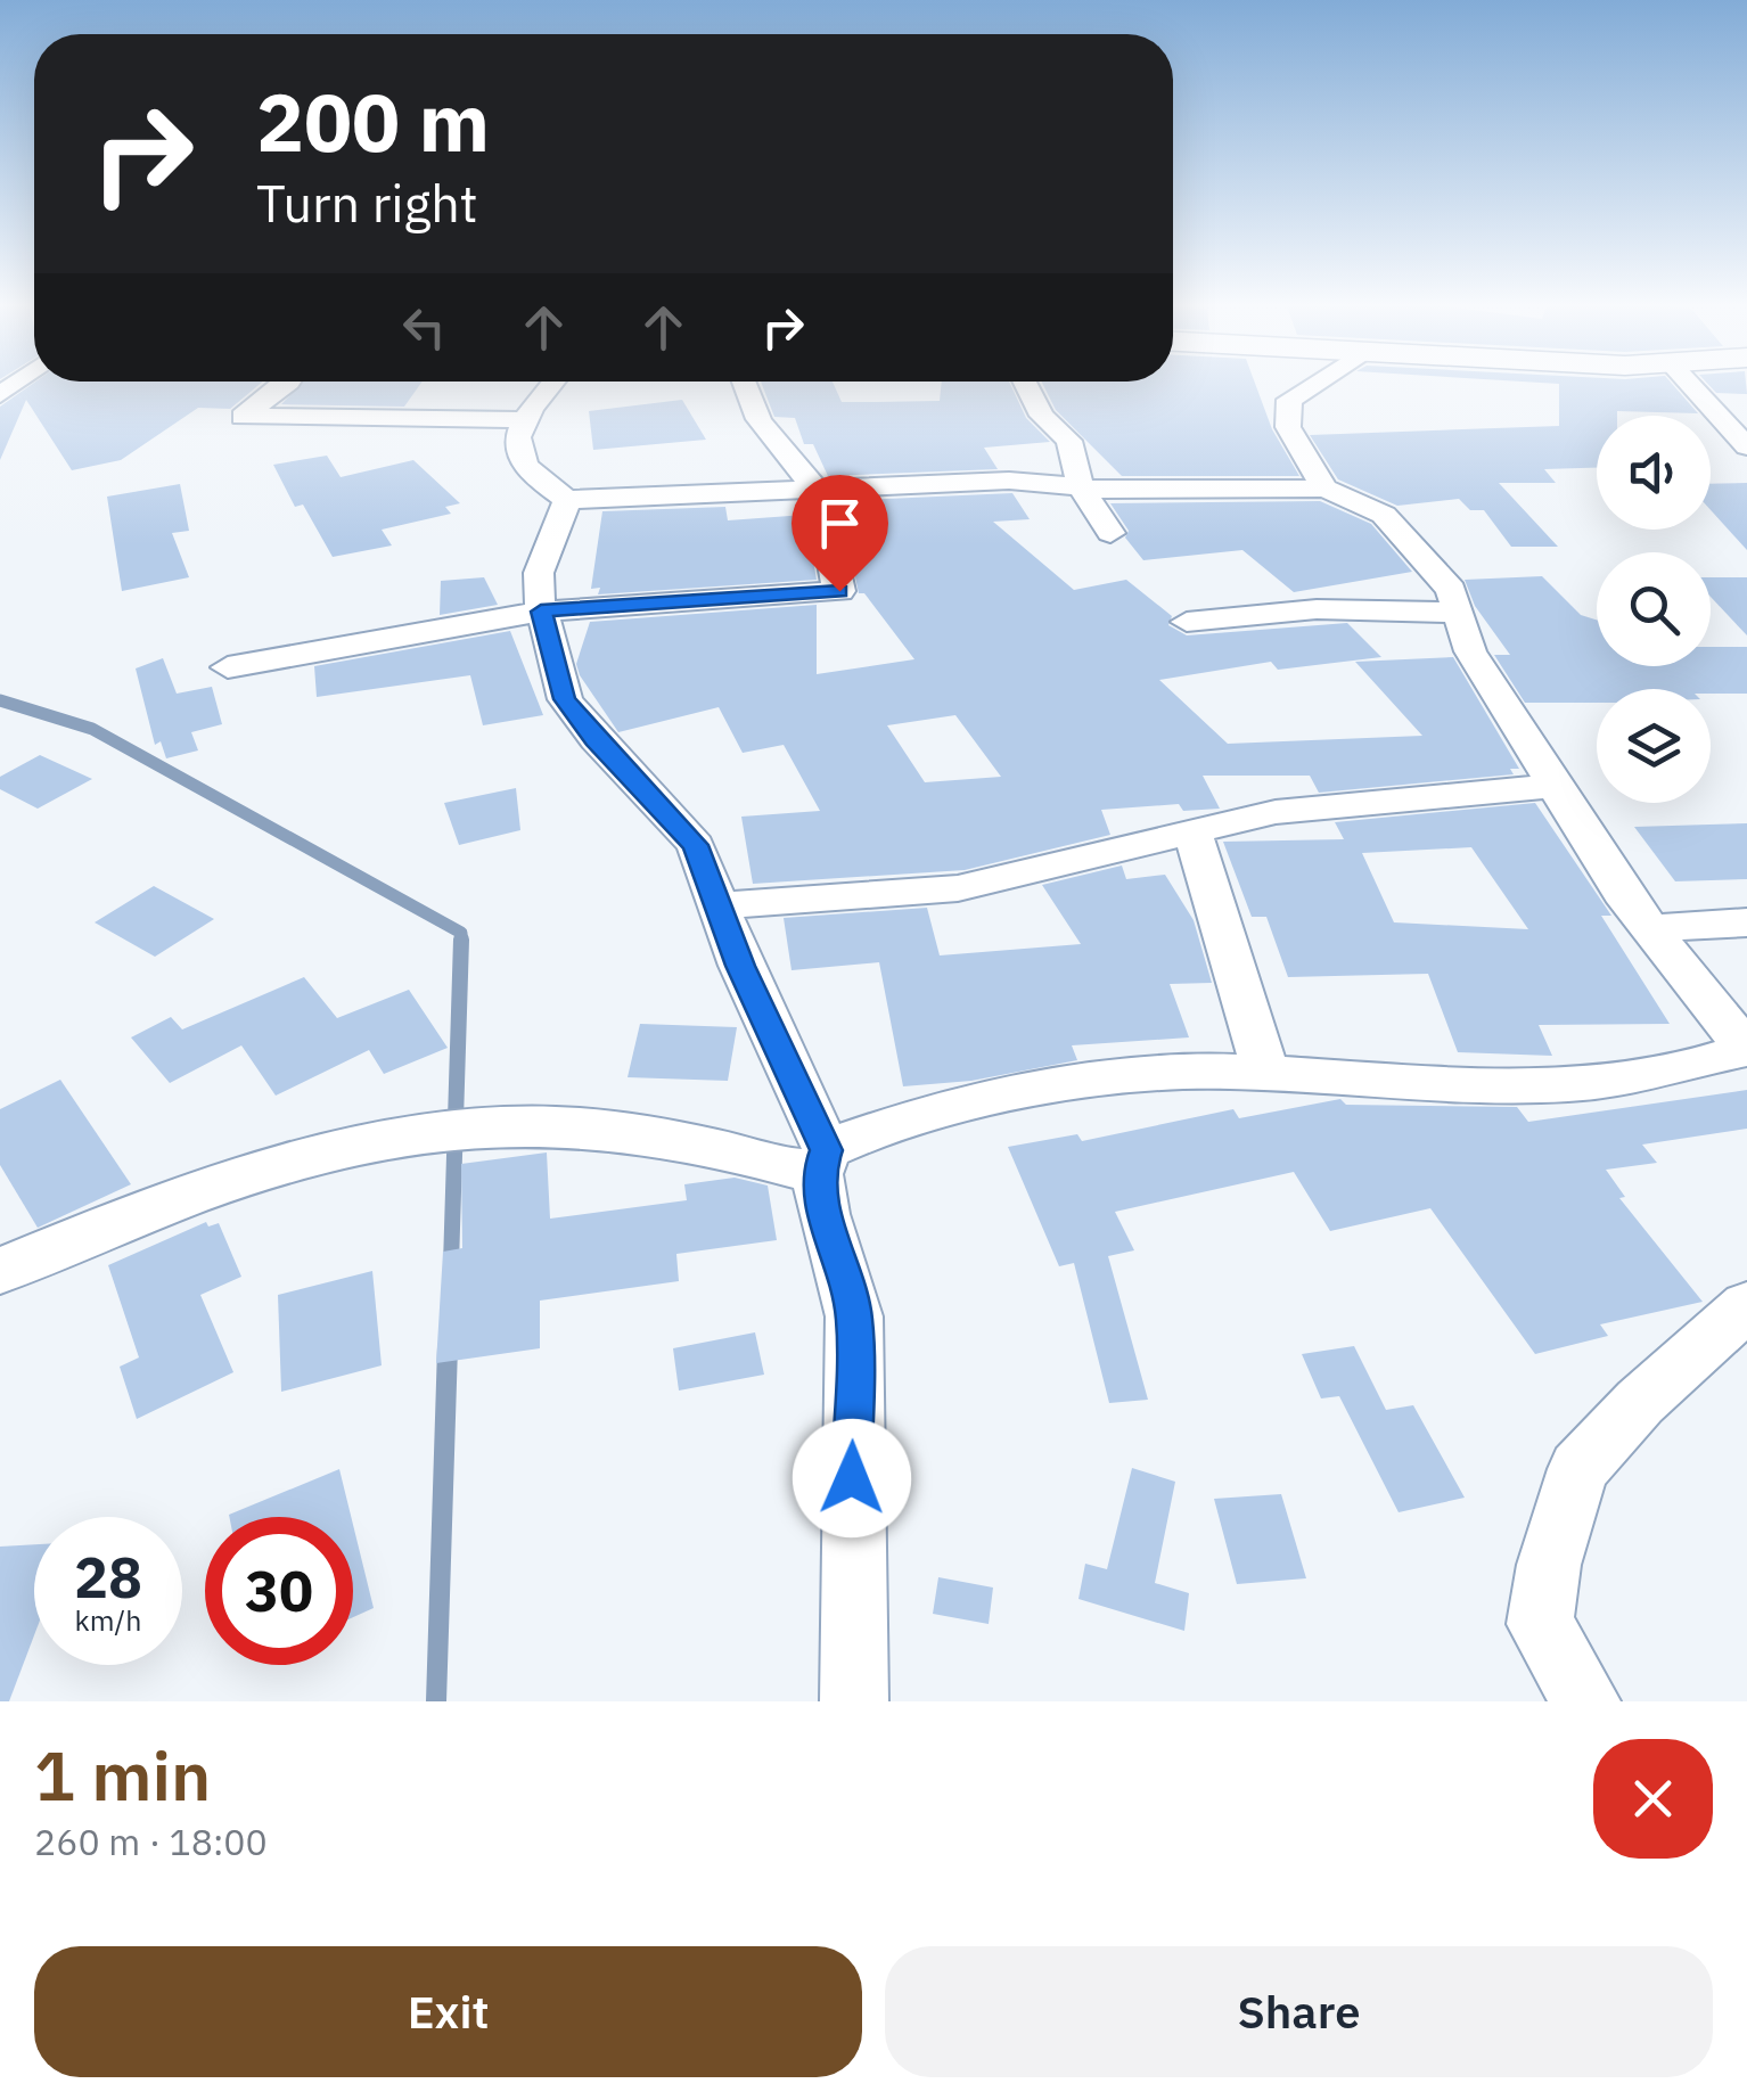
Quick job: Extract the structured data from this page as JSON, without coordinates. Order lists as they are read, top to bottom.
{
  "page": {
    "turn": ["200 m", "Turn right"],
    "speed": "28 km/h",
    "limit": "30",
    "heading": ["1 min", "260 m · 18:00"],
    "buttons": ["Exit", "Share"]
  }
}
